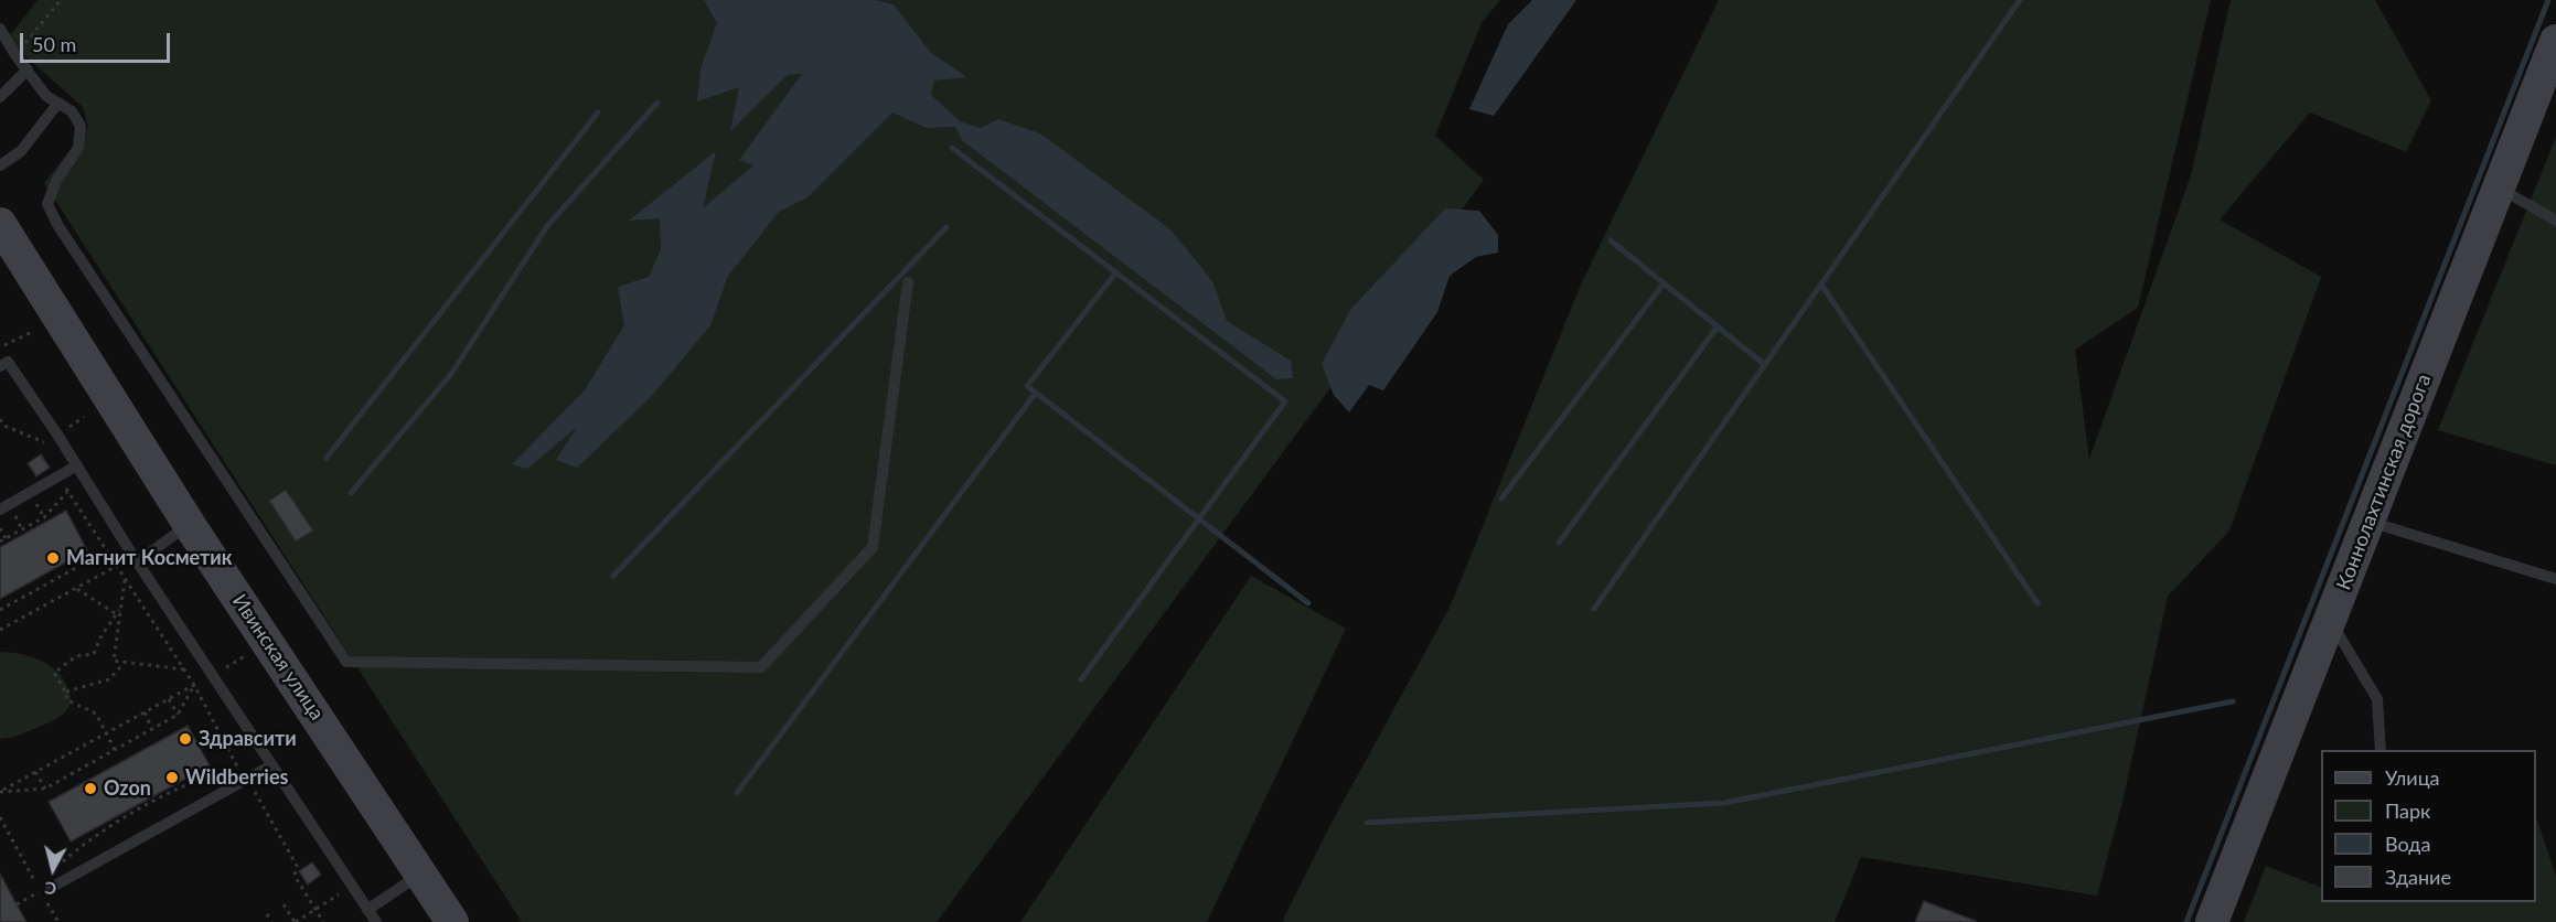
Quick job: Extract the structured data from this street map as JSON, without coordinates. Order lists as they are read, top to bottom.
{
  "streets": {
    "main road": ["Коннолахтинская дорога", "Ивинская улица"]
  },
  "places": [
    "Магнит Косметик",
    "Здравсити",
    "Wildberries",
    "Ozon"
  ],
  "legend": [
    "Улица",
    "Парк",
    "Вода",
    "Здание"
  ],
  "scale_bar": "50 m",
  "north": "bottom"
}
